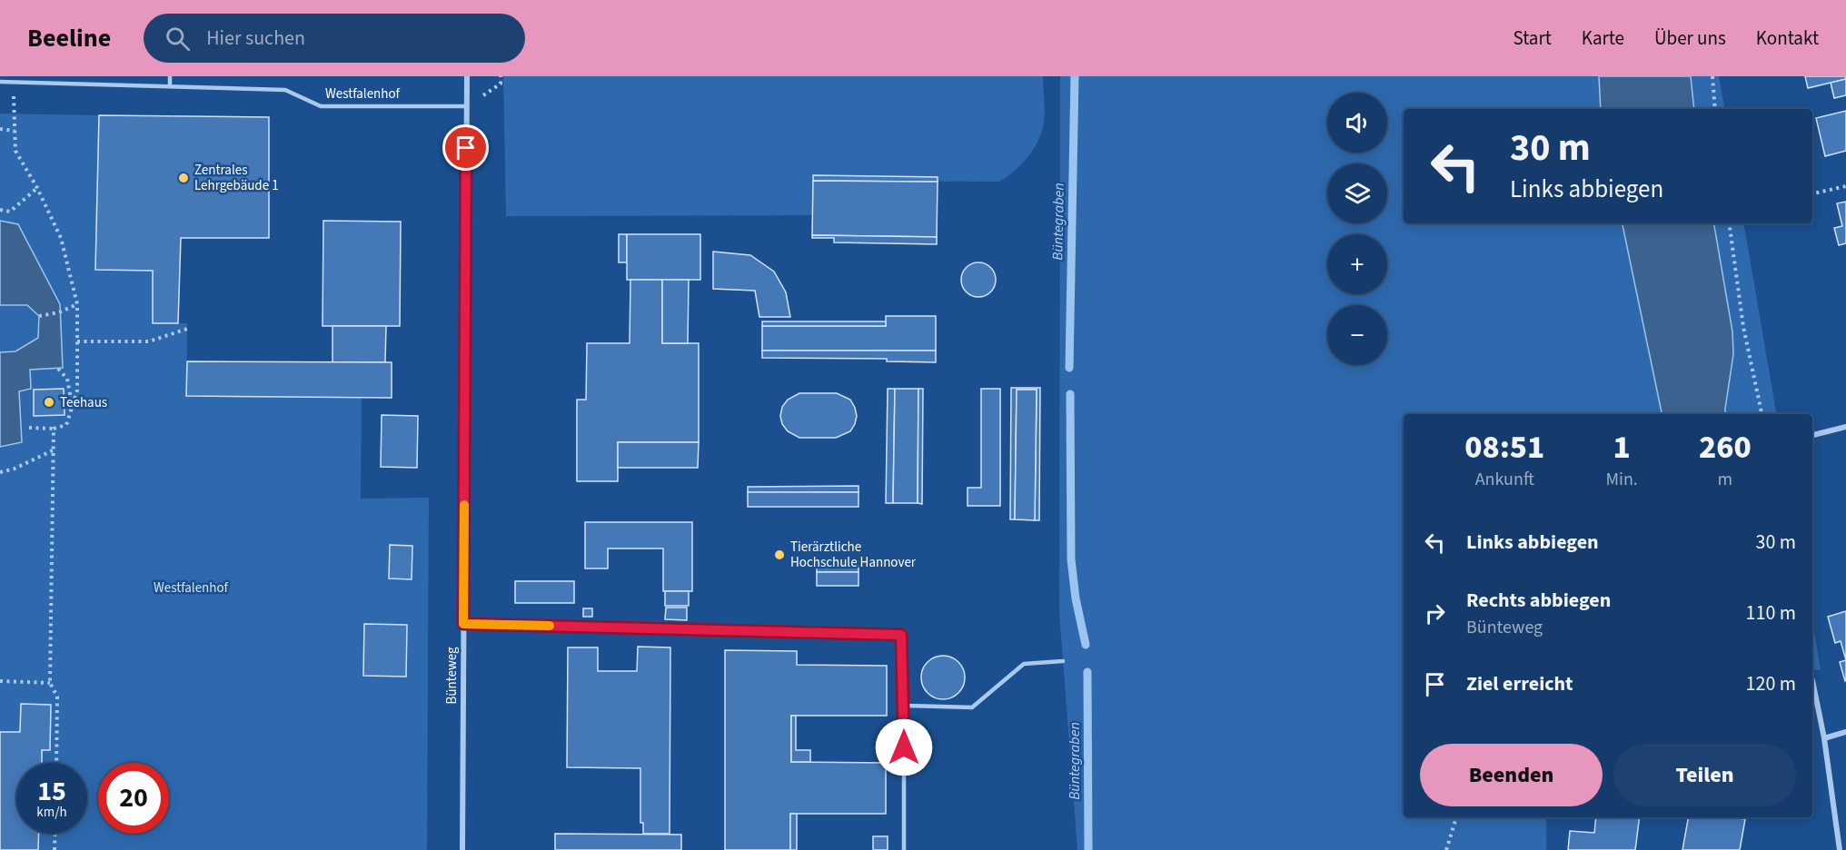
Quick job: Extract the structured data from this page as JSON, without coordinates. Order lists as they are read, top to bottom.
{
  "streets": {
    "street": ["Bünteweg"],
    "lane": ["Westfalenhof"]
  },
  "crossings": [
    ["Westfalenhof", "Bünteweg"]
  ],
  "water": ["Büntegraben"],
  "parks": ["Westfalenhof"],
  "places": ["Zentrales Lehrgebäude 1", "Teehaus", "Tierärztliche Hochschule Hannover"],
  "page": {
    "header": "Beeline",
    "search": "Hier suchen",
    "nav": [
      "Start",
      "Karte",
      "Über uns",
      "Kontakt"
    ],
    "map_buttons": ["+", "−"],
    "turn": ["30 m", "Links abbiegen"],
    "eta": [
      "08:51",
      "Ankunft",
      "1",
      "Min.",
      "260",
      "m"
    ],
    "list": [
      {
        "name": "Links abbiegen",
        "value": "30 m"
      },
      {
        "name": "Rechts abbiegen",
        "note": "Bünteweg",
        "value": "110 m"
      },
      {
        "name": "Ziel erreicht",
        "value": "120 m"
      }
    ],
    "buttons": ["Beenden", "Teilen"],
    "speed": "15 km/h",
    "limit": "20"
  }
}
